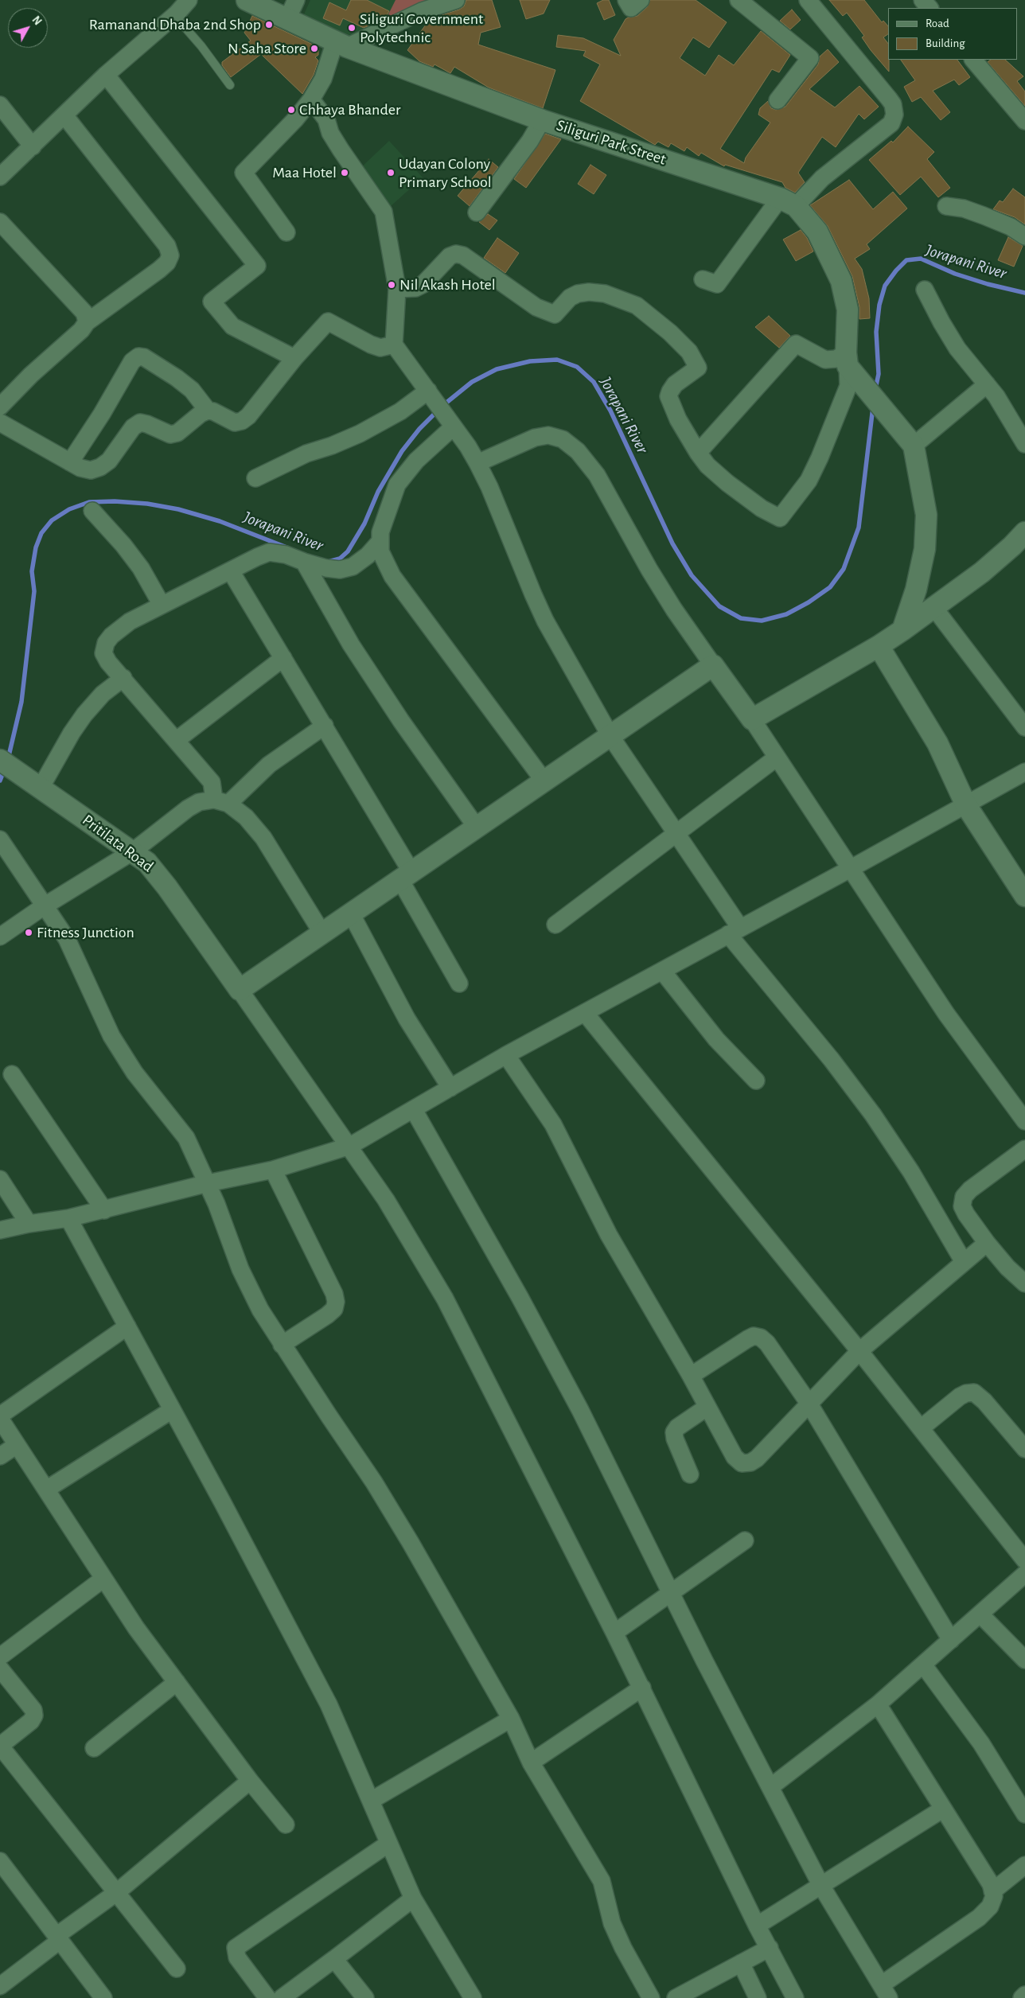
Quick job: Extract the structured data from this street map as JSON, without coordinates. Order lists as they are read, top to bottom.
{
  "streets": {
    "street": ["Siliguri Park Street", "Pritilata Road"]
  },
  "water": ["Jorapani River"],
  "places": [
    "Ramanand Dhaba 2nd Shop",
    "Siliguri Government Polytechnic",
    "N Saha Store",
    "Chhaya Bhander",
    "Maa Hotel",
    "Udayan Colony Primary School",
    "Nil Akash Hotel",
    "Fitness Junction"
  ],
  "legend": ["Road", "Building"],
  "north": "top right"
}
